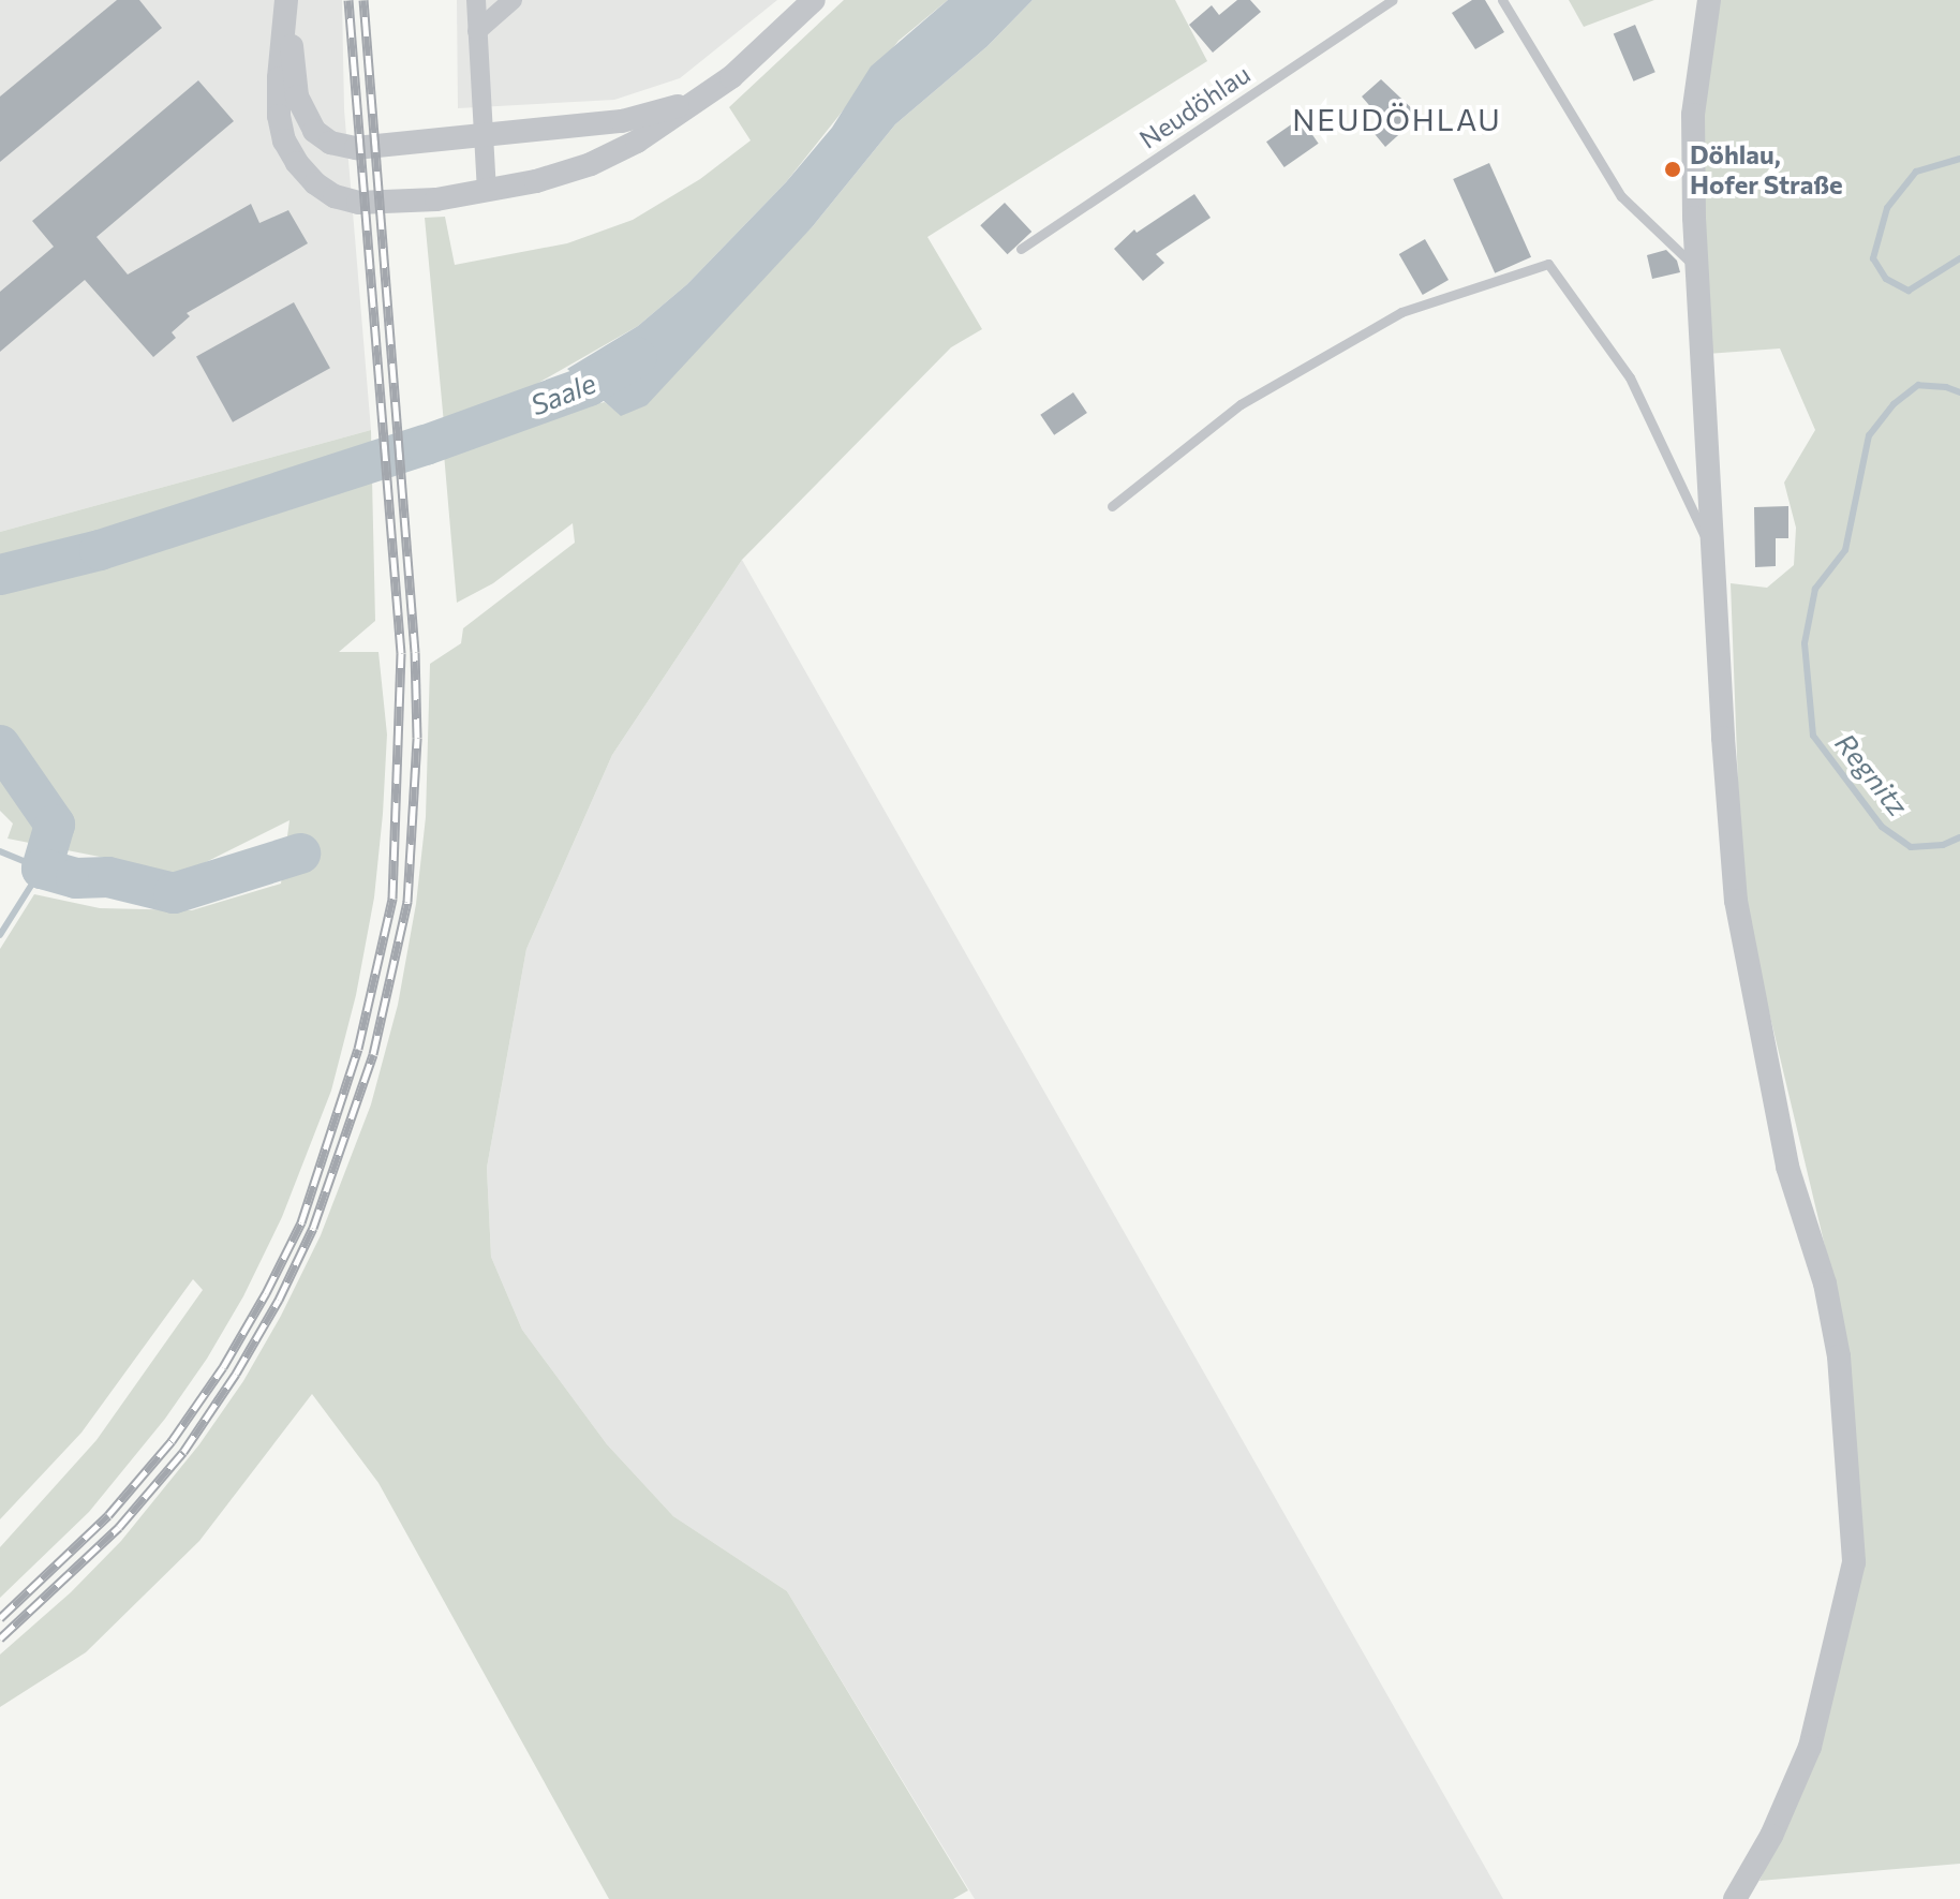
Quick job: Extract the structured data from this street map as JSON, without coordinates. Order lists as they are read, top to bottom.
{
  "streets": {
    "lane": ["Neudöhlau"]
  },
  "districts": ["NEUDÖHLAU"],
  "water": ["Saale", "Regnitz"],
  "places": ["Döhlau, Hofer Straße"]
}
